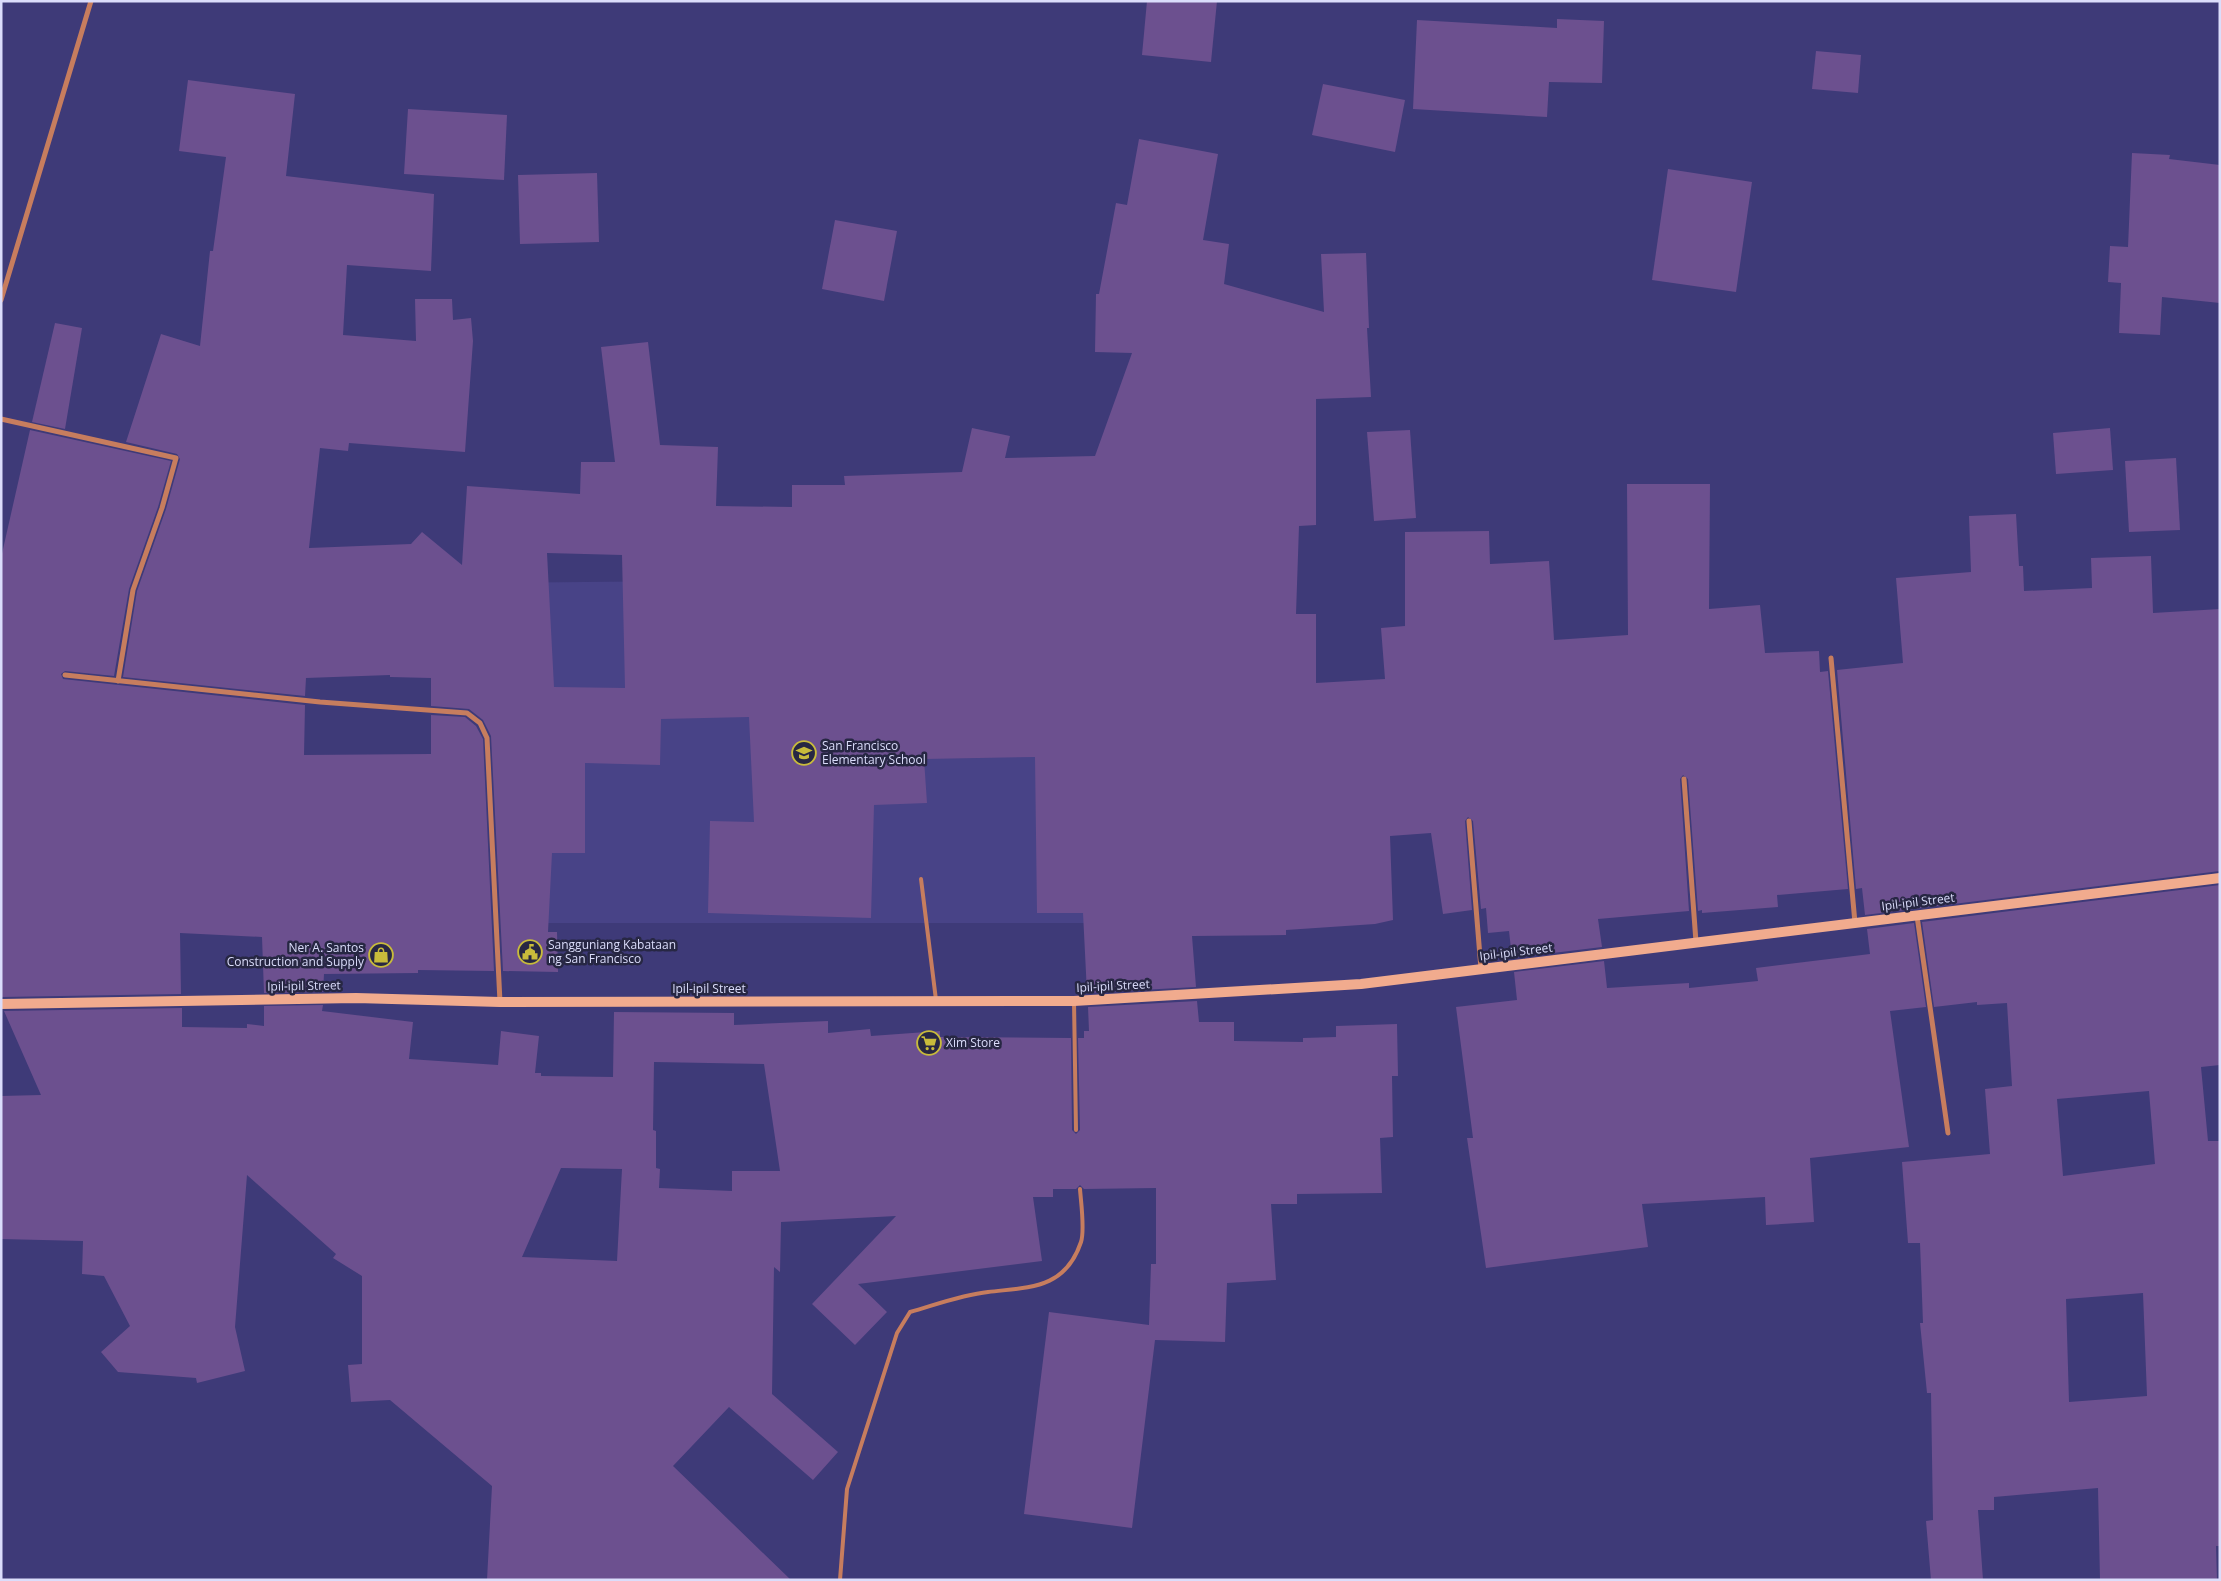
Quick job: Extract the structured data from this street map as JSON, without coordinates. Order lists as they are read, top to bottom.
{
  "streets": {
    "street": ["Ipil-ipil Street"]
  },
  "places": {
    "school or university": ["San Francisco Elementary School"],
    "public building": ["Sangguniang Kabataan ng San Francisco"],
    "shop": ["Ner A. Santos Construction and Supply"],
    "supermarket": ["Xim Store"]
  }
}
